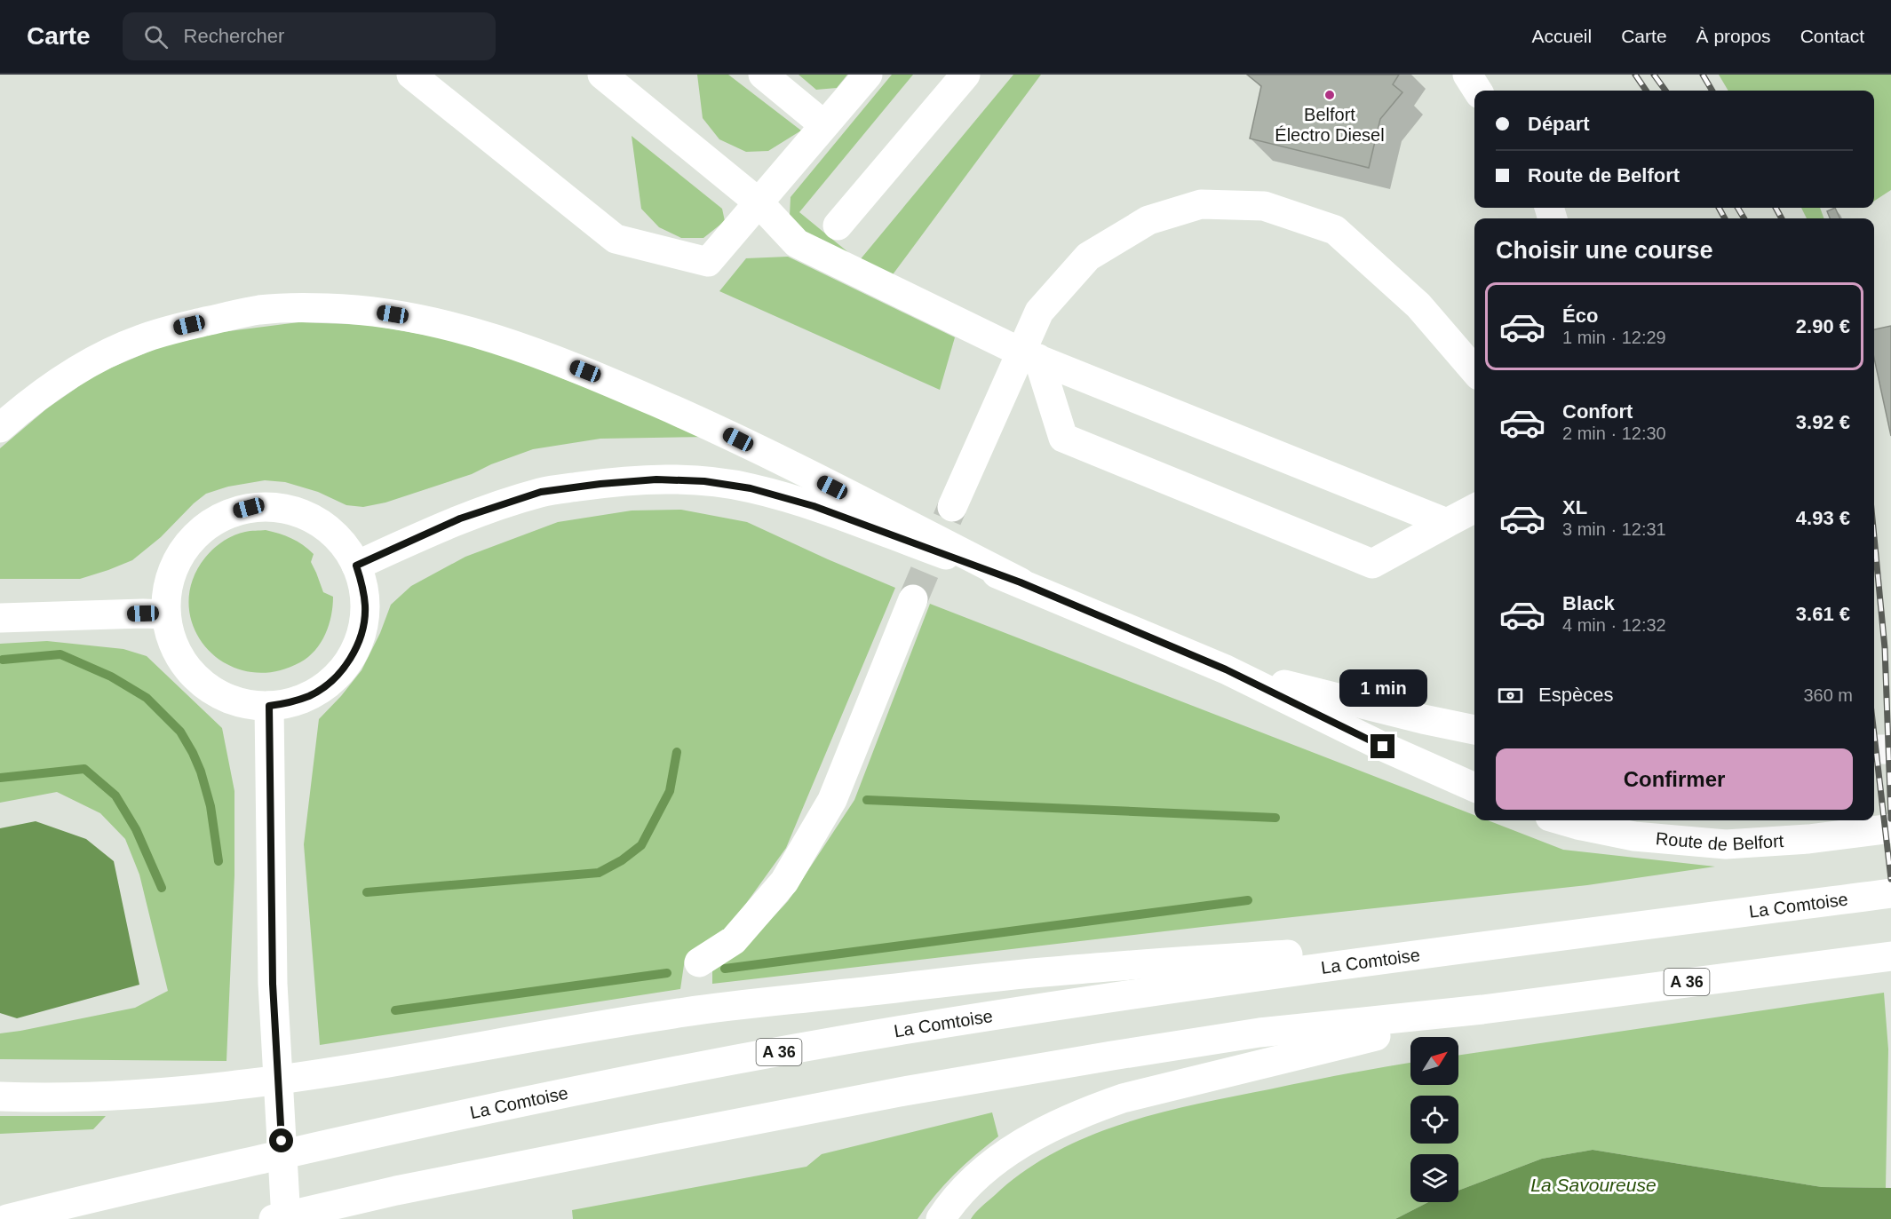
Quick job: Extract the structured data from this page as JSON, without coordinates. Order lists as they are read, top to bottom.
{
  "streets": {
    "main road": ["Route de Belfort", "La Comtoise", "A 36"]
  },
  "water": ["La Savoureuse"],
  "places": ["Belfort Électro Diesel"],
  "north": "top right",
  "page": {
    "header": "Carte",
    "search": "Rechercher",
    "nav": [
      "Accueil",
      "Carte",
      "À propos",
      "Contact"
    ],
    "banner": ["Départ", "Route de Belfort"],
    "heading": "Choisir une course",
    "list": [
      {
        "name": "Éco",
        "note": "1 min · 12:29",
        "value": "2.90 €"
      },
      {
        "name": "Confort",
        "note": "2 min · 12:30",
        "value": "3.92 €"
      },
      {
        "name": "XL",
        "note": "3 min · 12:31",
        "value": "4.93 €"
      },
      {
        "name": "Black",
        "note": "4 min · 12:32",
        "value": "3.61 €"
      }
    ],
    "pay": ["Espèces", "360 m"],
    "bubble": "1 min",
    "buttons": "Confirmer"
  }
}
